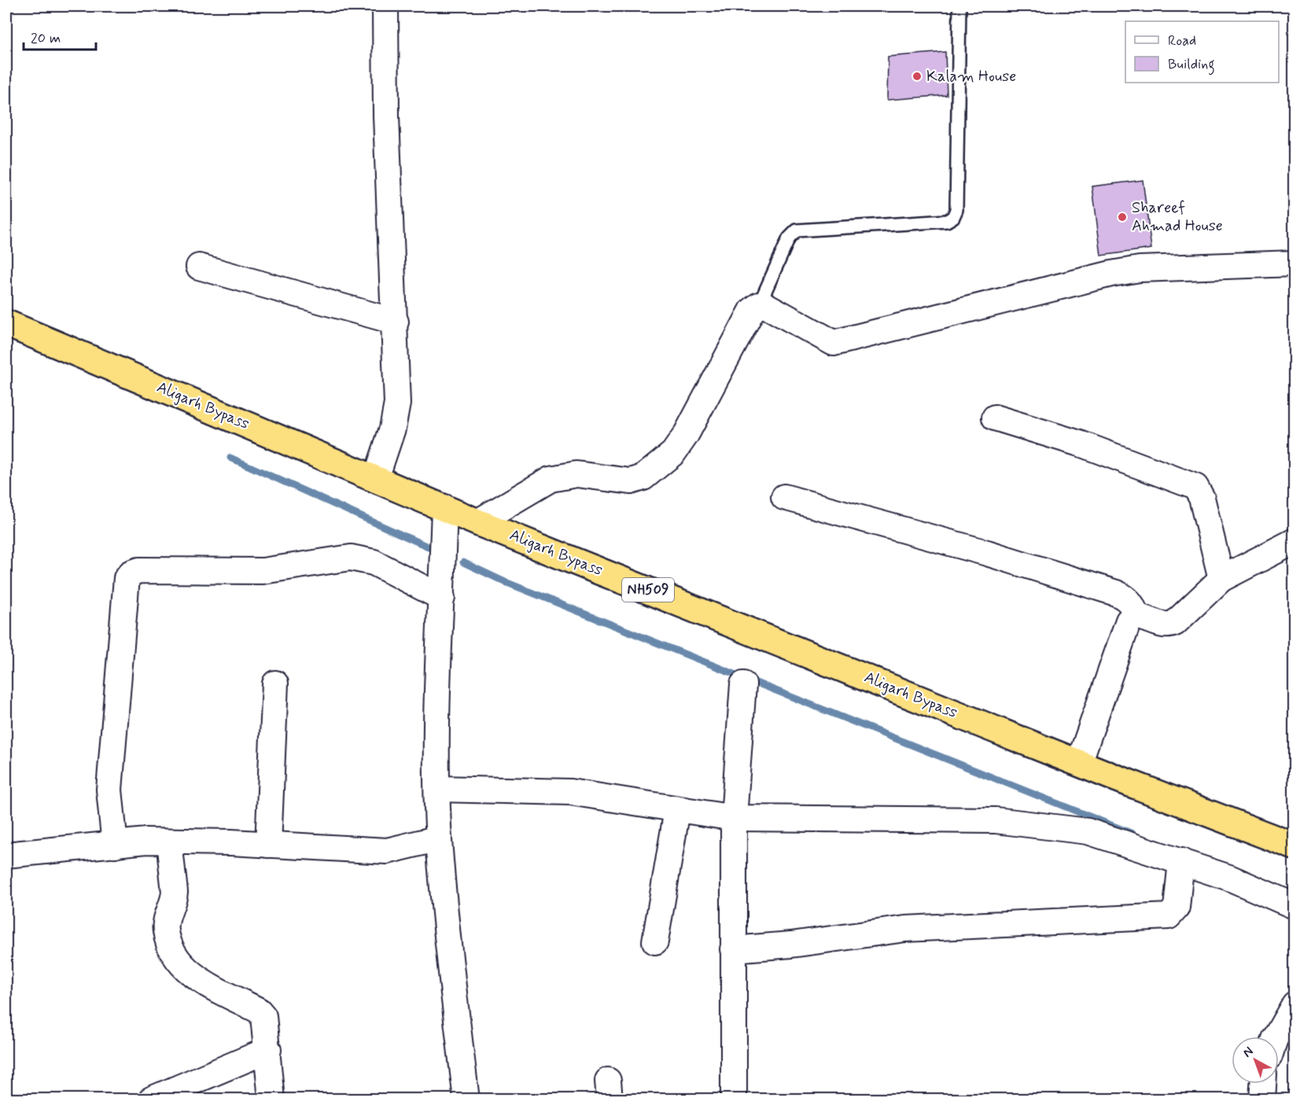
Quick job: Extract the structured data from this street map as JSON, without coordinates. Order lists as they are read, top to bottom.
{
  "streets": {
    "highway": ["Aligarh Bypass", "NH509"]
  },
  "places": ["Kalam House", "Shareef Ahmad House"],
  "legend": ["Road", "Building"],
  "scale_bar": "20 m",
  "north": "top left"
}
